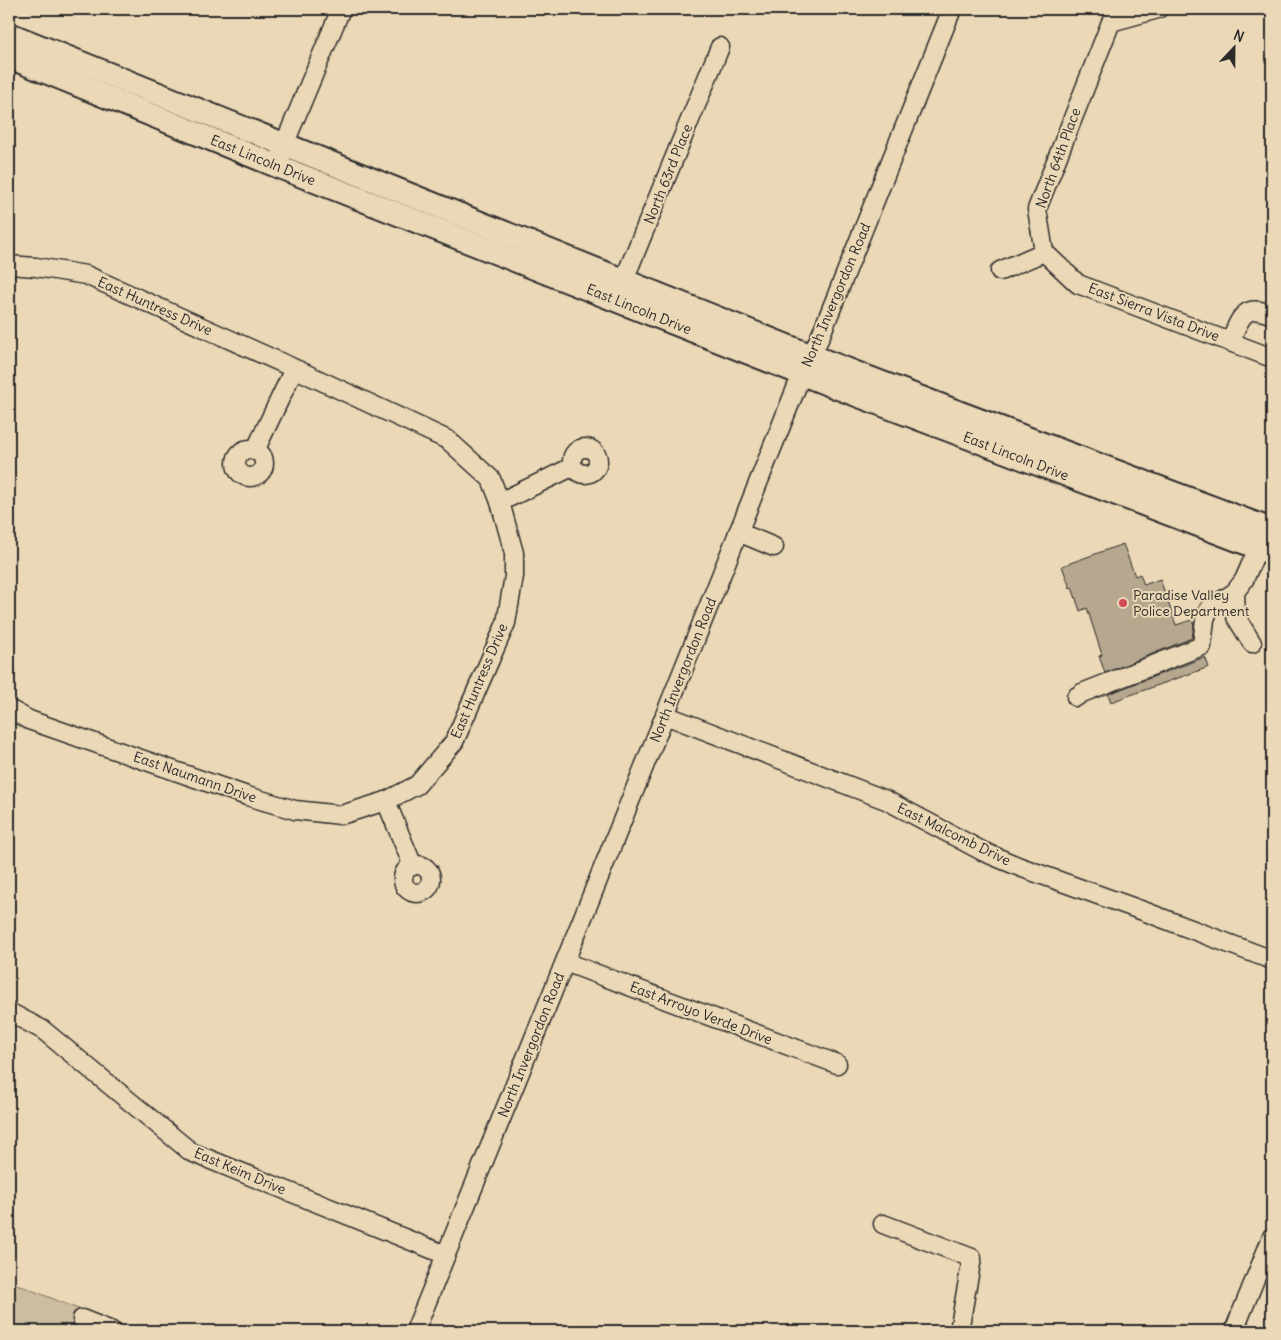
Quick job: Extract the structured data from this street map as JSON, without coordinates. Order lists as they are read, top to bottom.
{
  "streets": {
    "main road": ["East Lincoln Drive"],
    "street": [
      "North 64th Place",
      "North 63rd Place",
      "North Invergordon Road",
      "East Huntress Drive",
      "East Sierra Vista Drive",
      "East Naumann Drive",
      "East Malcomb Drive",
      "East Arroyo Verde Drive",
      "East Keim Drive"
    ]
  },
  "crossings": [
    ["North 64th Place", "East Sierra Vista Drive"],
    ["East Lincoln Drive", "North 63rd Place"],
    ["East Lincoln Drive", "North Invergordon Road"],
    ["North Invergordon Road", "East Malcomb Drive"],
    ["North Invergordon Road", "East Arroyo Verde Drive"],
    ["North Invergordon Road", "East Keim Drive"],
    ["East Huntress Drive", "East Naumann Drive"]
  ],
  "places": ["Paradise Valley Police Department"],
  "north": "top"
}
